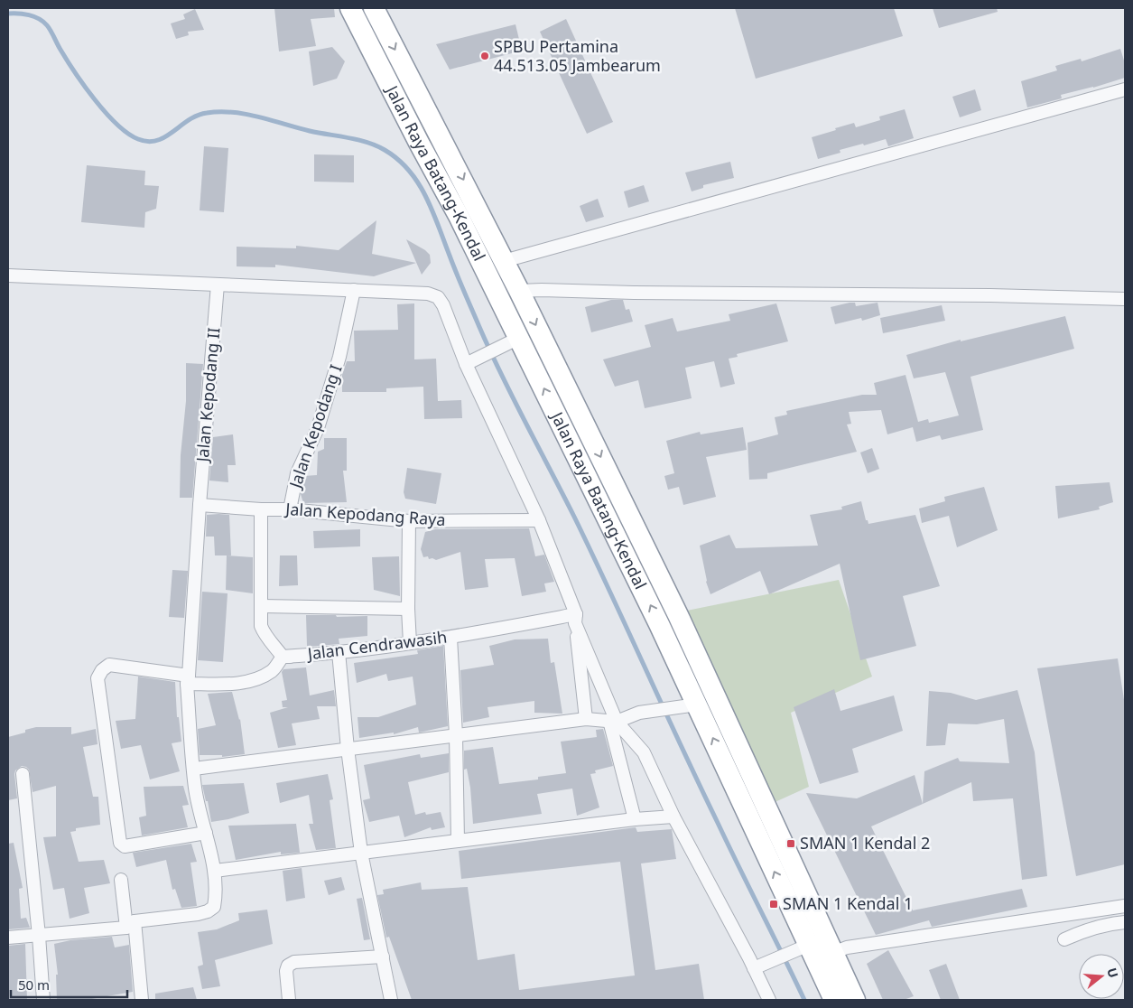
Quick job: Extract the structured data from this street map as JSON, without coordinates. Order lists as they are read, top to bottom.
{
  "streets": {
    "highway": ["Jalan Raya Batang-Kendal"],
    "street": [
      "Jalan Kepodang II",
      "Jalan Kepodang I",
      "Jalan Kepodang Raya",
      "Jalan Cendrawasih"
    ]
  },
  "crossings": [
    ["Jalan Kepodang II", "Jalan Kepodang Raya"],
    ["Jalan Kepodang I", "Jalan Kepodang Raya"]
  ],
  "places": {
    "other": ["SPBU Pertamina 44.513.05 Jambearum"],
    "transit": ["SMAN 1 Kendal 2", "SMAN 1 Kendal 1"]
  },
  "scale_bar": "50 m",
  "north": "right"
}
